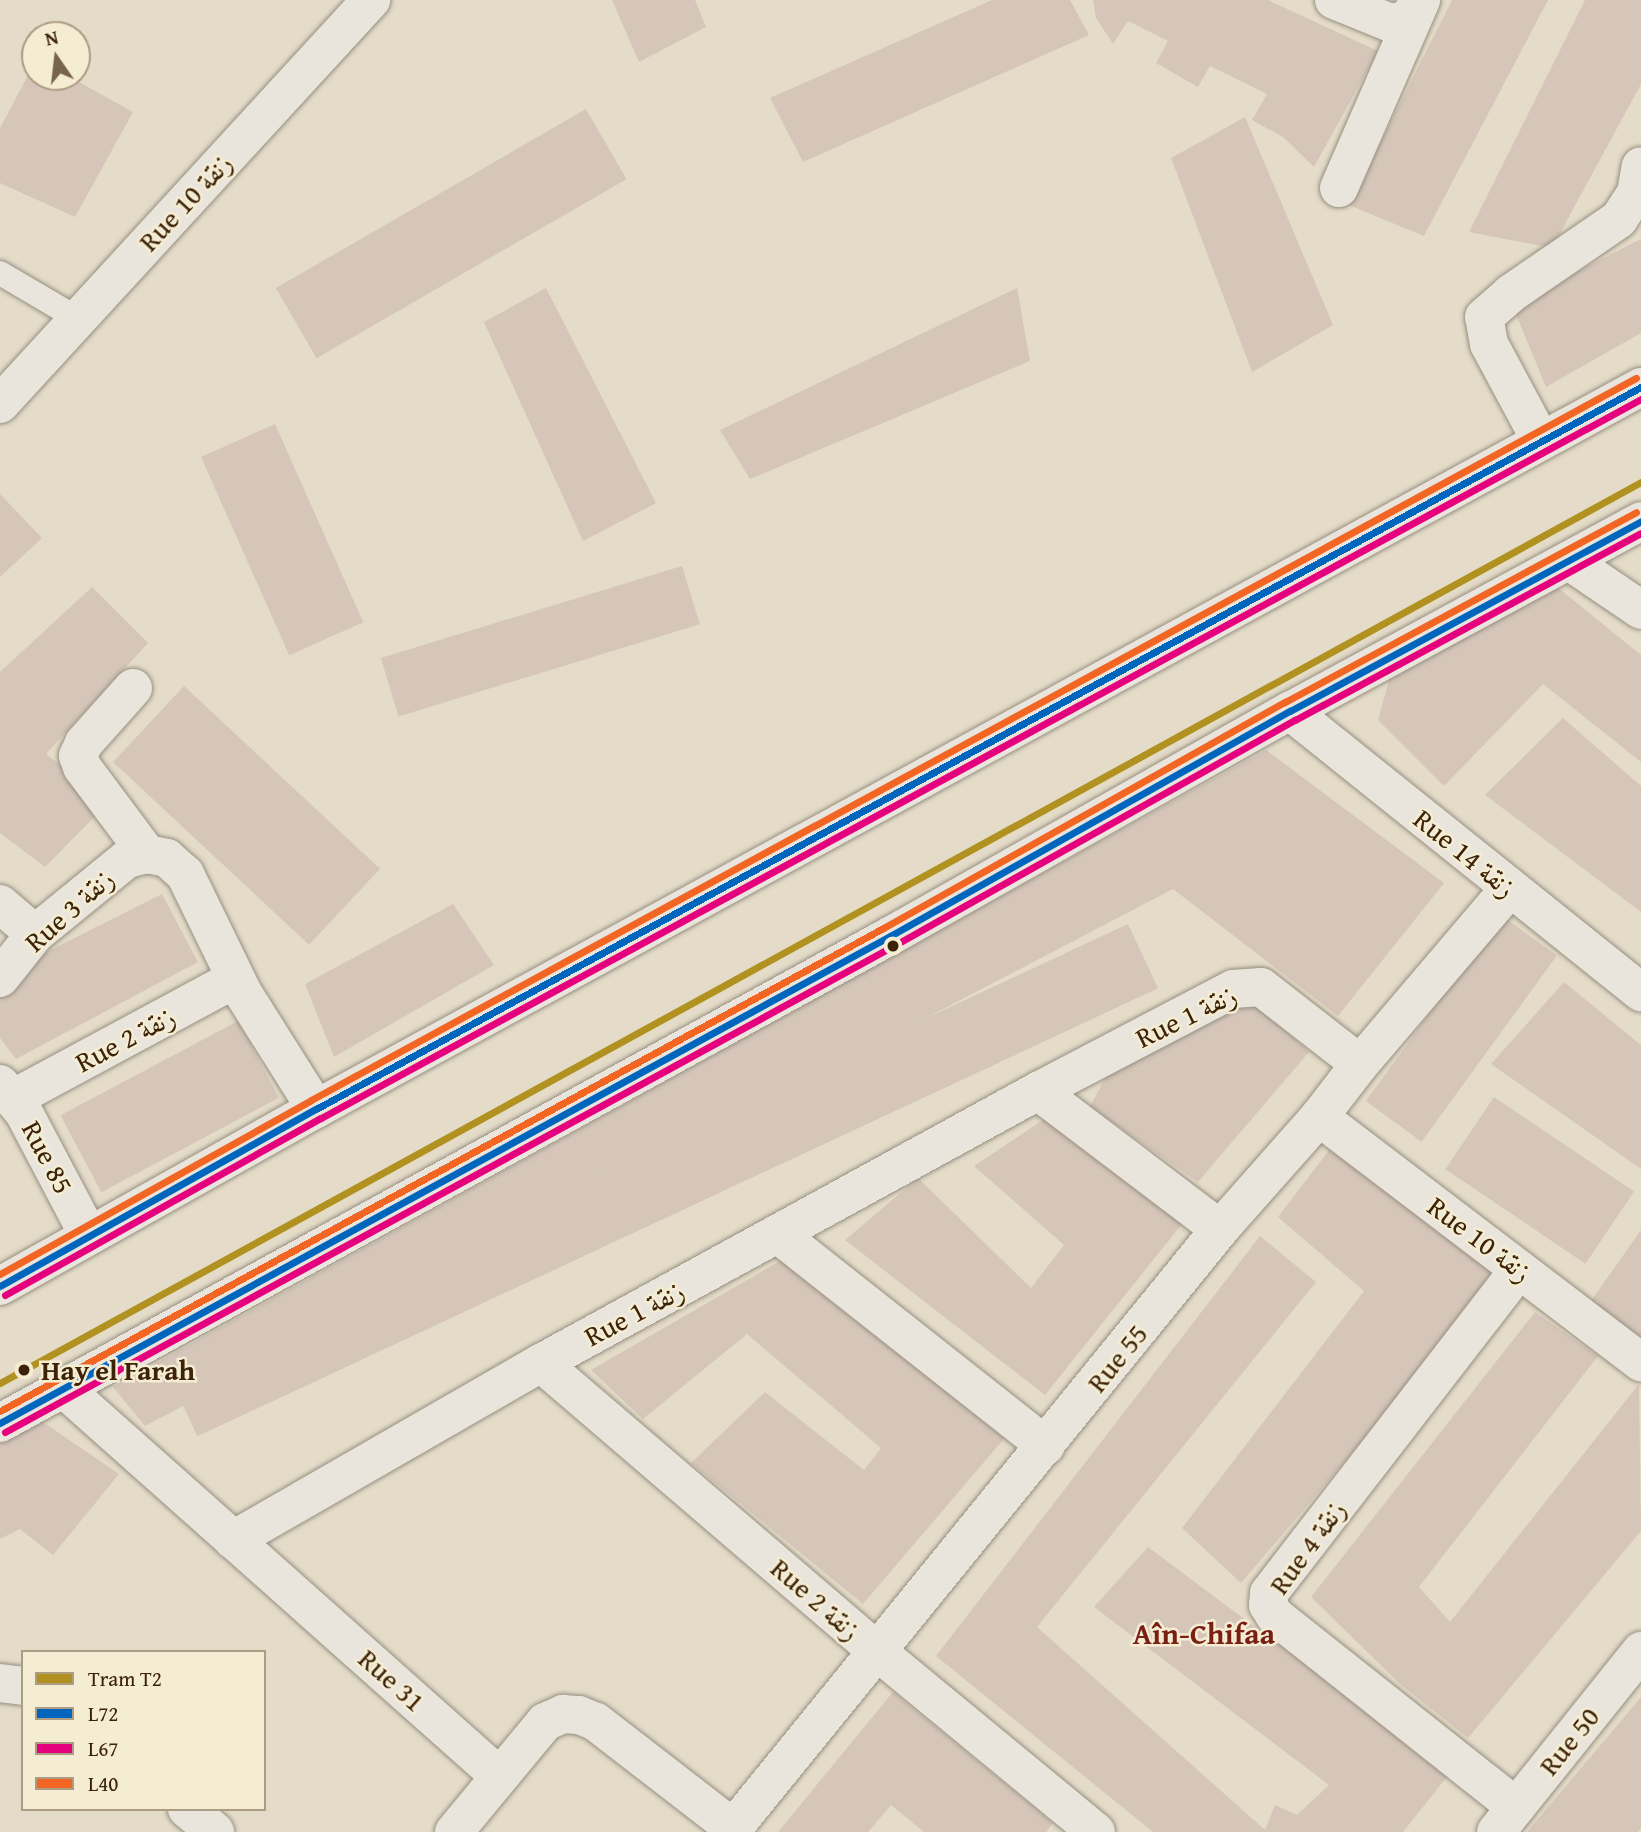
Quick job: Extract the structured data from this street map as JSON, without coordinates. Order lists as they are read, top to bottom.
{
  "streets": {
    "street": [
      "Rue 10 زنقة",
      "Rue 14 زنقة",
      "Rue 3 زنقة",
      "Rue 1 زنقة",
      "Rue 2 زنقة",
      "Rue 85",
      "Rue 55",
      "Rue 4 زنقة",
      "Rue 31",
      "Rue 50"
    ]
  },
  "crossings": [
    ["Rue 10 زنقة", "Rue 55"],
    ["Rue 10 زنقة", "Rue 4 زنقة"],
    ["Rue 14 زنقة", "Rue 55"],
    ["Rue 1 زنقة", "Rue 2 زنقة"],
    ["Rue 1 زنقة", "Rue 55"],
    ["Rue 1 زنقة", "Rue 31"],
    ["Rue 2 زنقة", "Rue 85"],
    ["Rue 2 زنقة", "Rue 55"],
    ["Rue 4 زنقة", "Rue 50"]
  ],
  "districts": ["Aîn-Chifaa"],
  "places": ["Hay el Farah"],
  "lines": [
    "transit line L40",
    "transit line L72",
    "transit line L67",
    "tram line T2"
  ],
  "legend": [
    "Tram T2",
    "L72",
    "L67",
    "L40"
  ],
  "north": "top"
}
